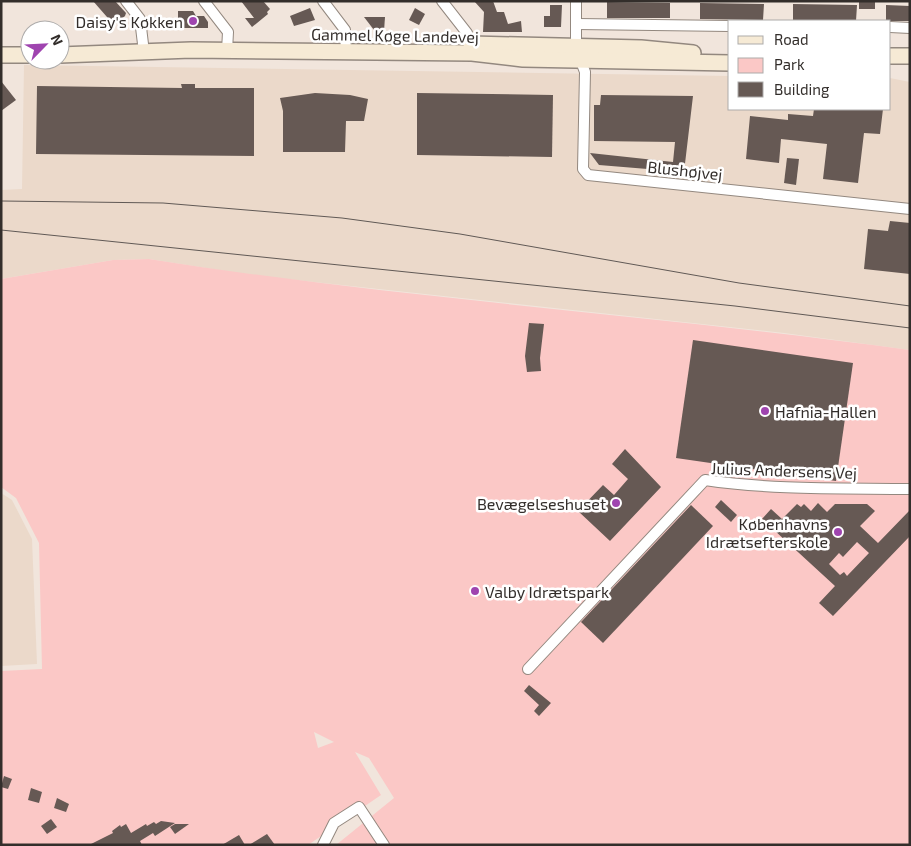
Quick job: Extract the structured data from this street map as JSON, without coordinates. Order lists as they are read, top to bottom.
{
  "streets": {
    "main road": ["Gammel Køge Landevej"],
    "street": ["Blushøjvej", "Julius Andersens Vej"]
  },
  "crossings": [
    ["Gammel Køge Landevej", "Blushøjvej"]
  ],
  "places": [
    "Daisy's Køkken",
    "Hafnia-Hallen",
    "Bevægelseshuset",
    "Københavns Idrætsefterskole",
    "Valby Idrætspark"
  ],
  "legend": ["Road", "Park", "Building"],
  "north": "top right"
}
